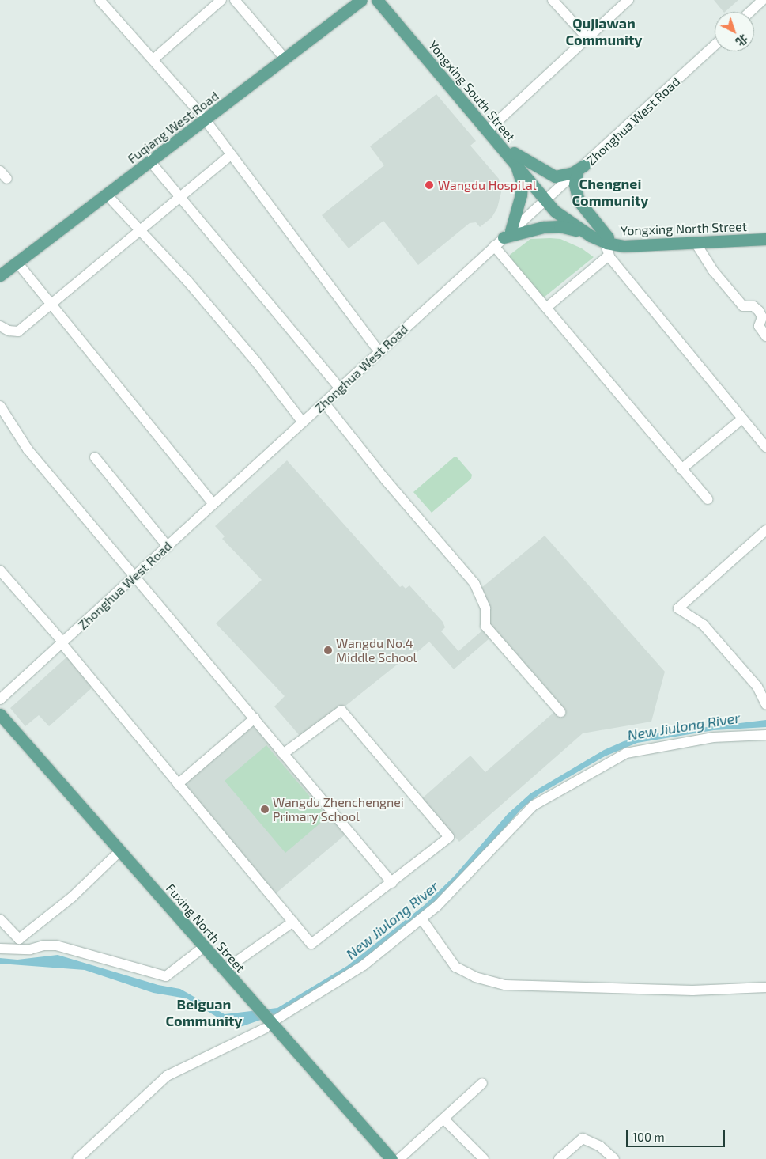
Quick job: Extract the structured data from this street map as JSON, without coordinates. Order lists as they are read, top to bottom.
{
  "streets": {
    "main road": [
      "Yongxing South Street",
      "Fuqiang West Road",
      "Yongxing North Street",
      "Fuxing North Street"
    ],
    "street": ["Zhonghua West Road"]
  },
  "crossings": [
    ["Yongxing South Street", "Zhonghua West Road"],
    ["Yongxing South Street", "Yongxing North Street"],
    ["Zhonghua West Road", "Yongxing North Street"]
  ],
  "districts": ["Qujiawan Community", "Chengnei Community", "Beiguan Community"],
  "water": ["New Jiulong River"],
  "places": ["Wangdu Hospital", "Wangdu No.4 Middle School", "Wangdu Zhenchengnei Primary School"],
  "scale_bar": "100 m",
  "north": "bottom right"
}
